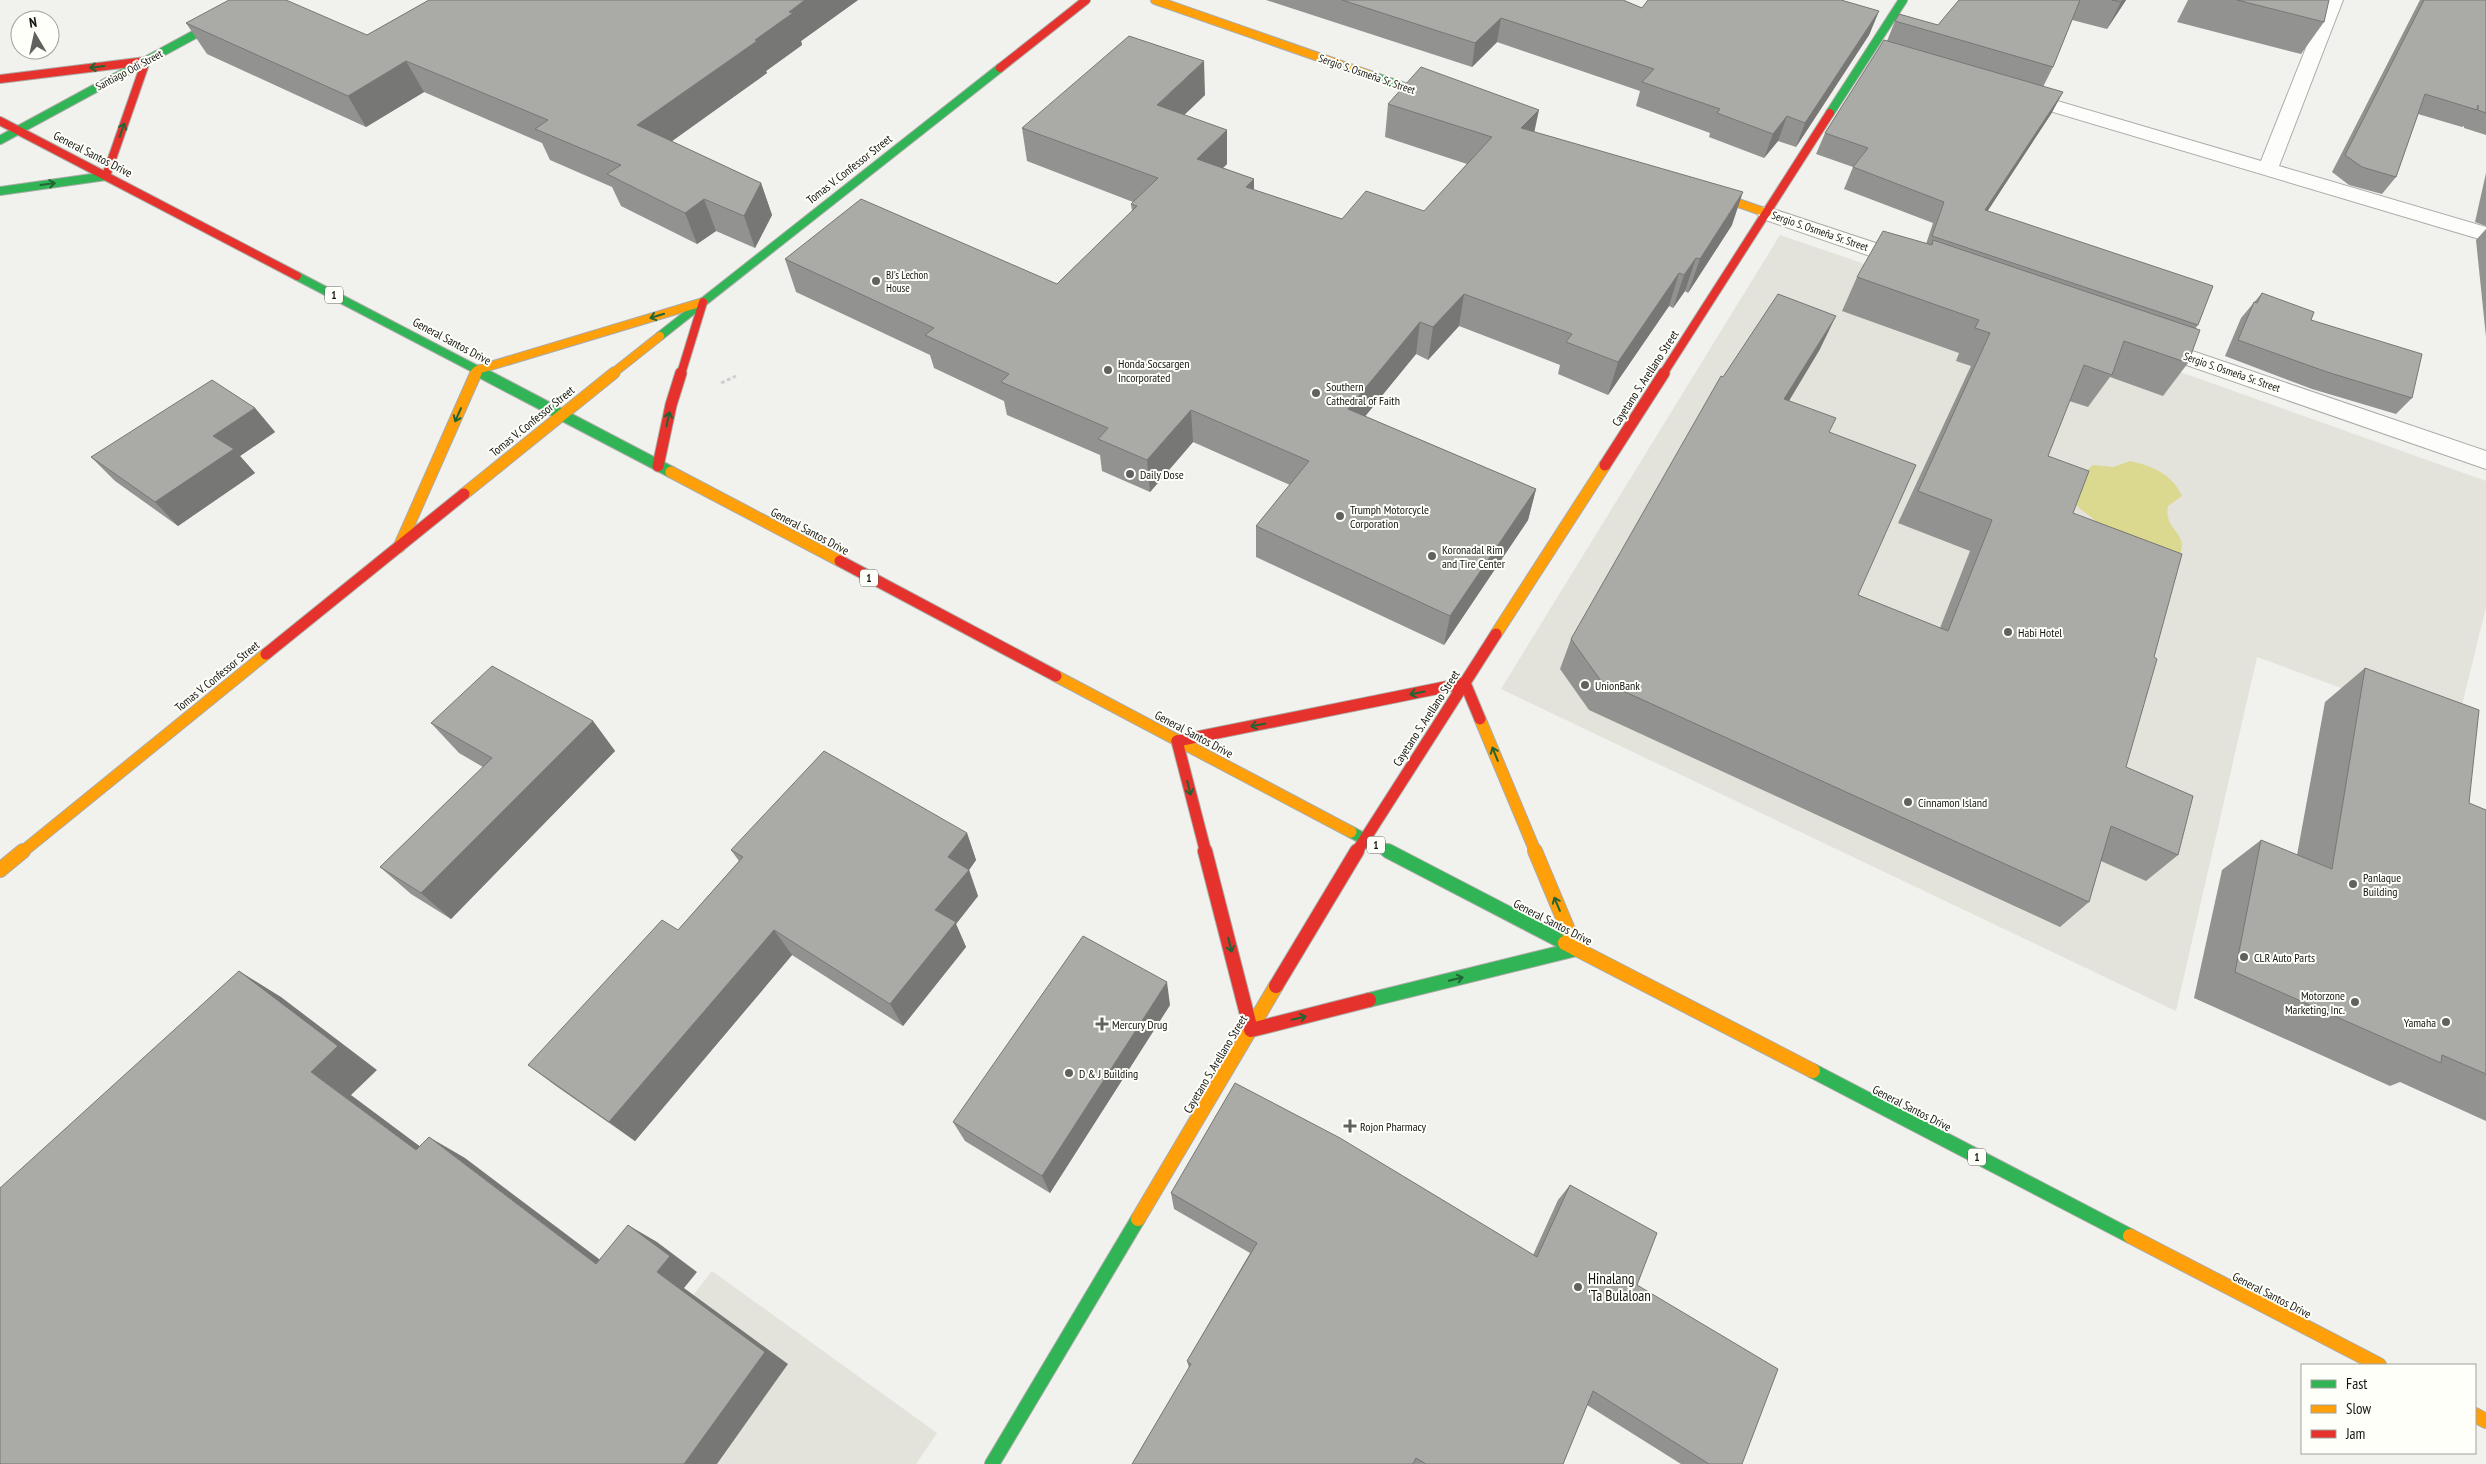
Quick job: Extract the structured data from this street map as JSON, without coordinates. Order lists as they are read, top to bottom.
{
  "streets": {
    "main road": [
      "Santiago Odi Street",
      "Sergio S. Osmeña Sr. Street",
      "General Santos Drive",
      "Tomas V. Confessor Street",
      "1",
      "Cayetano S. Arellano Street"
    ]
  },
  "crossings": [
    ["Santiago Odi Street", "General Santos Drive"],
    ["Sergio S. Osmeña Sr. Street", "Cayetano S. Arellano Street"],
    ["General Santos Drive", "Tomas V. Confessor Street"],
    ["General Santos Drive", "Cayetano S. Arellano Street"]
  ],
  "places": {
    "other": [
      "BJ's Lechon House",
      "Honda Socsargen Incorporated",
      "Southern Cathedral of Faith",
      "Daily Dose",
      "Trumph Motorcycle Corporation",
      "Koronadal Rim and Tire Center",
      "Habi Hotel",
      "UnionBank",
      "Cinnamon Island",
      "Panlaque Building",
      "CLR Auto Parts",
      "Motorzone Marketing, Inc.",
      "Yamaha",
      "D & J Building",
      "Hinalang 'Ta Bulaloan"
    ],
    "health": ["Mercury Drug", "Rojon Pharmacy"]
  },
  "legend": ["Fast", "Slow", "Jam"],
  "north": "top"
}
